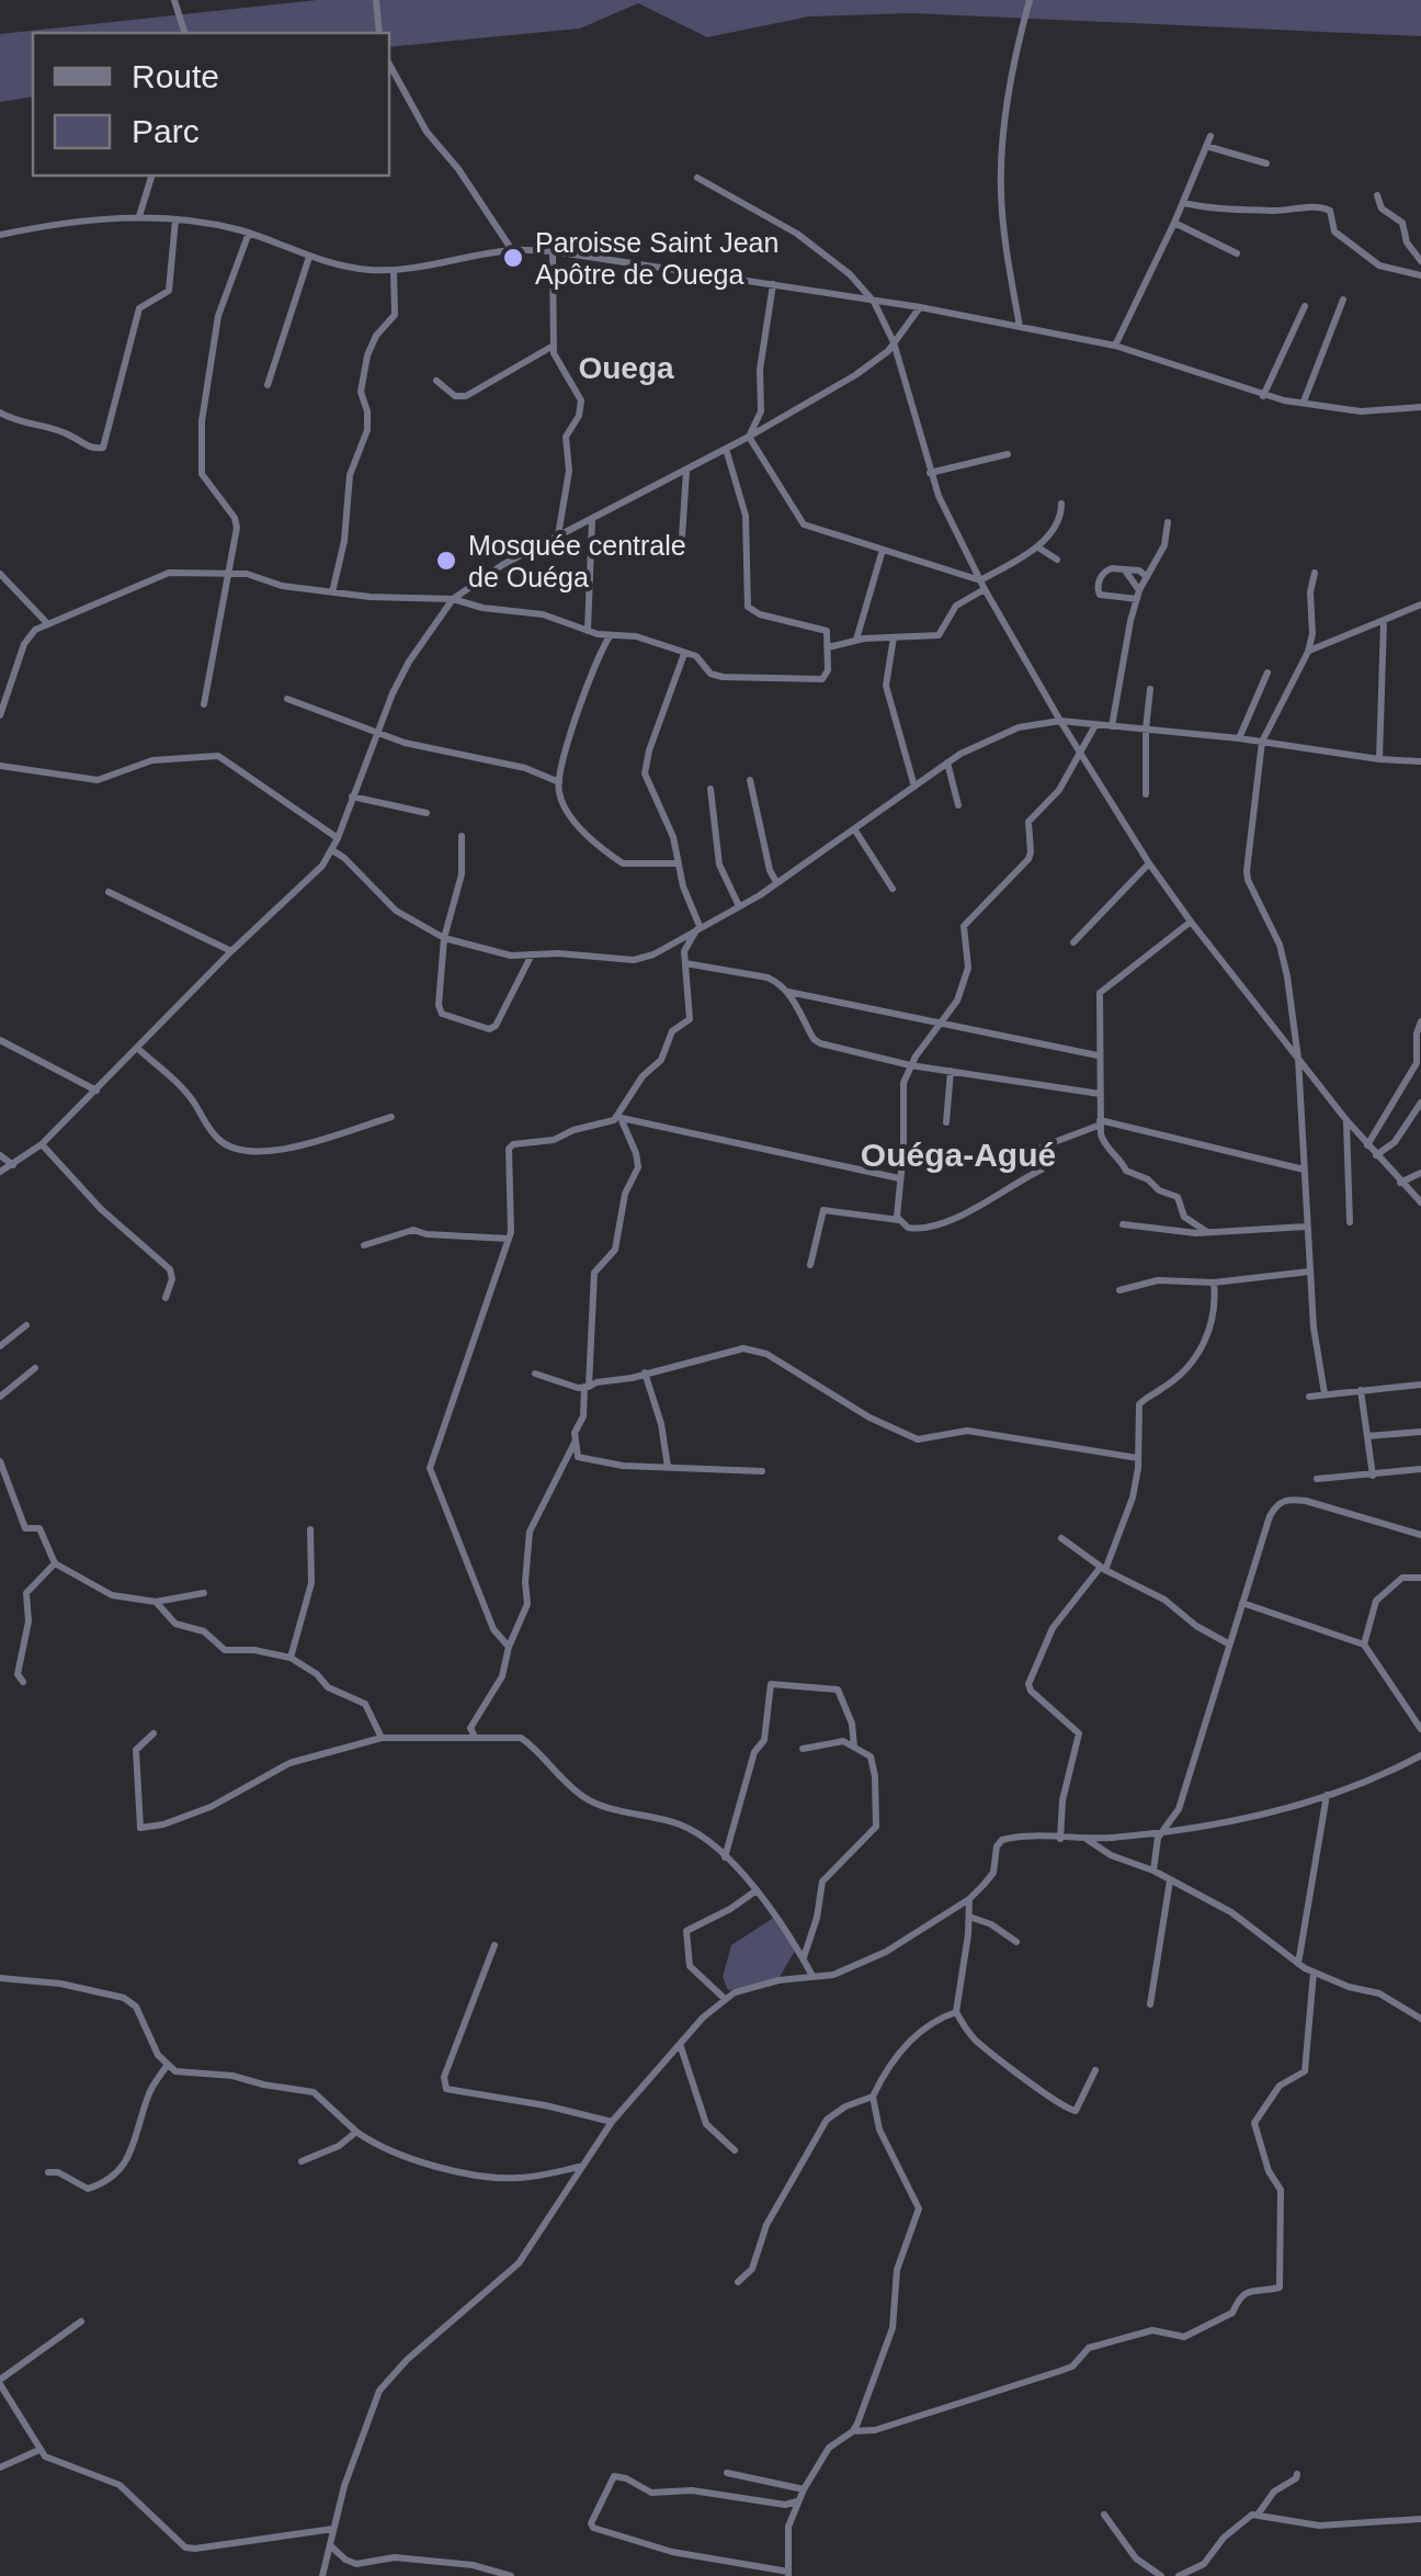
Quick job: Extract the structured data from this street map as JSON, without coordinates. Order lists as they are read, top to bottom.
{
  "districts": ["Ouega", "Ouéga-Agué"],
  "places": ["Paroisse Saint Jean Apôtre de Ouega", "Mosquée centrale de Ouéga"],
  "legend": ["Route", "Parc"]
}
